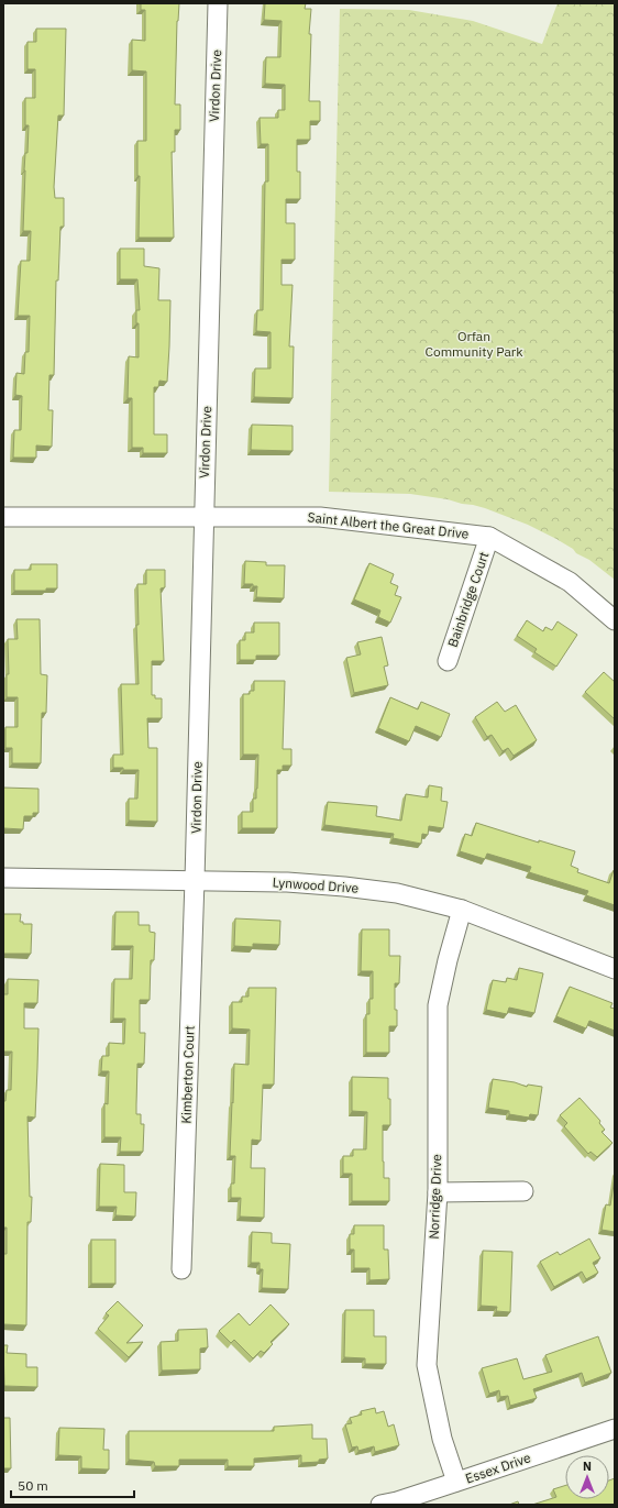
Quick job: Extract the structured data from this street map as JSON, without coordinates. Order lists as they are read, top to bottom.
{
  "streets": {
    "street": [
      "Virdon Drive",
      "Saint Albert the Great Drive",
      "Bainbridge Court",
      "Lynwood Drive",
      "Kimberton Court",
      "Norridge Drive",
      "Essex Drive"
    ]
  },
  "crossings": [
    ["Virdon Drive", "Saint Albert the Great Drive"],
    ["Virdon Drive", "Lynwood Drive"],
    ["Virdon Drive", "Kimberton Court"],
    ["Saint Albert the Great Drive", "Bainbridge Court"],
    ["Lynwood Drive", "Kimberton Court"],
    ["Lynwood Drive", "Norridge Drive"],
    ["Norridge Drive", "Essex Drive"]
  ],
  "parks": ["Orfan Community Park"],
  "scale_bar": "50 m",
  "north": "top"
}
